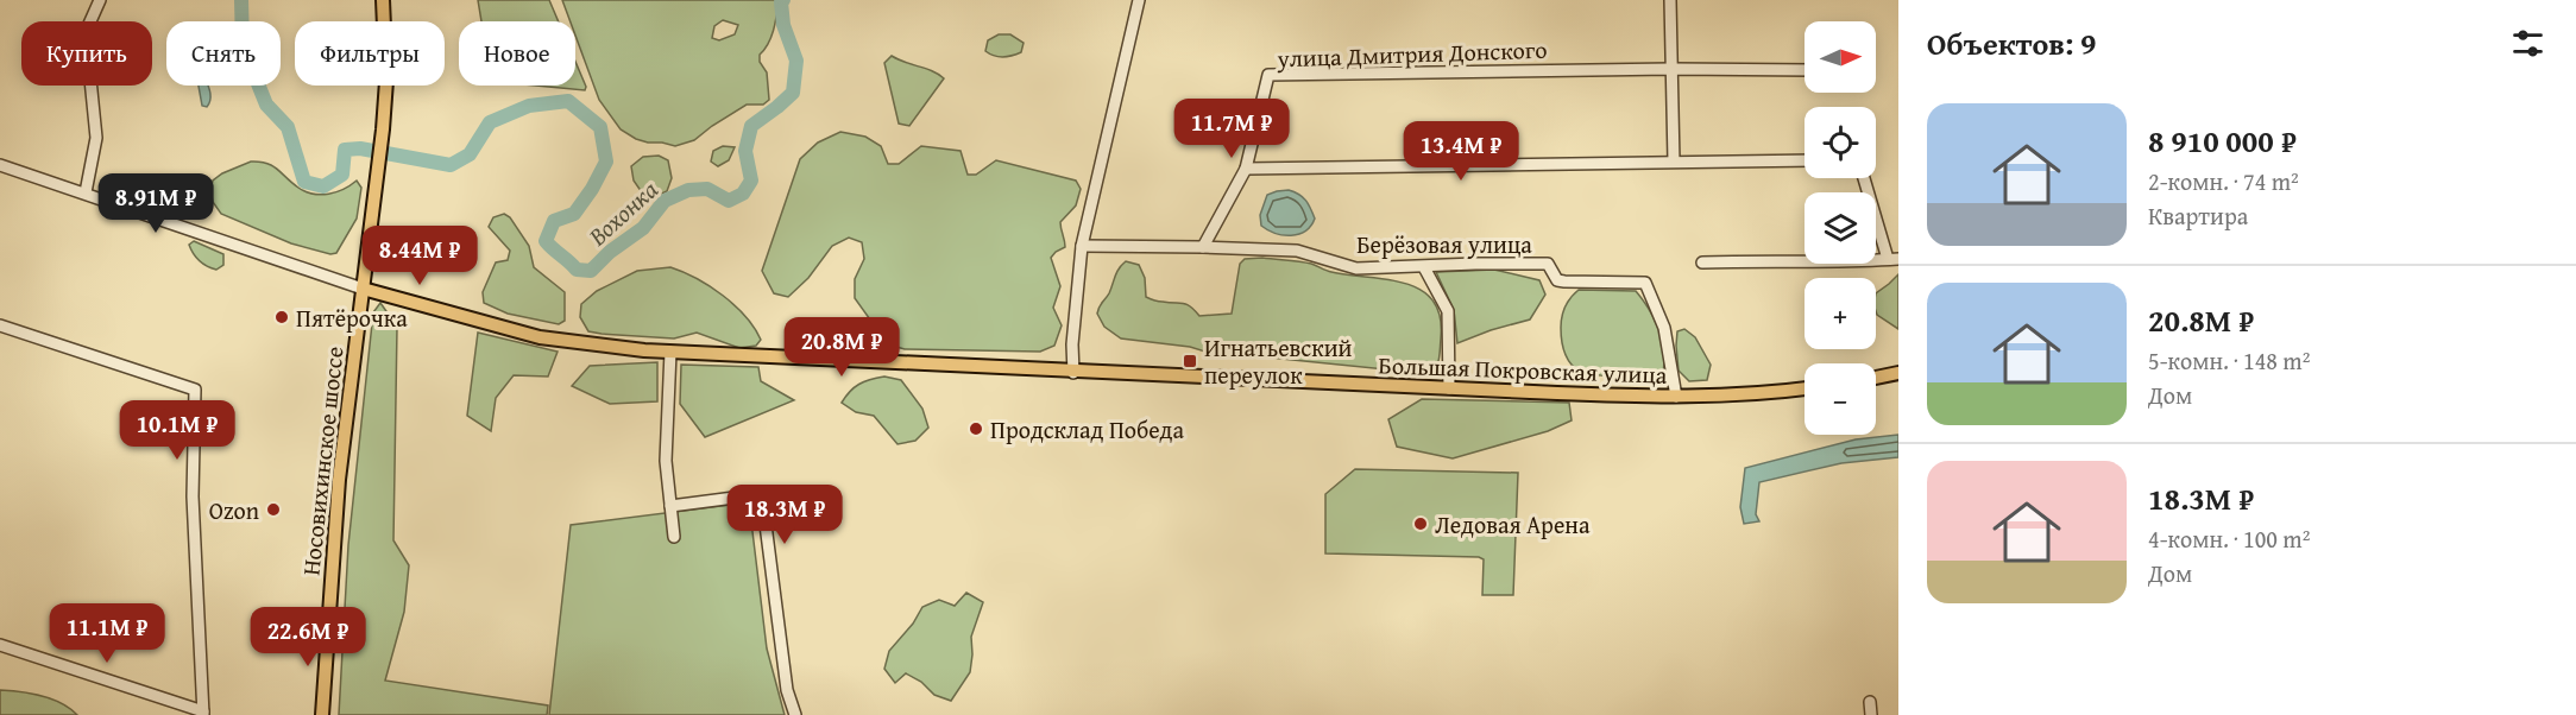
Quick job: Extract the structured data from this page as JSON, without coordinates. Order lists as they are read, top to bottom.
{
  "streets": {
    "main road": ["Большая Покровская улица", "Носовихинское шоссе"],
    "street": ["улица Дмитрия Донского", "Берёзовая улица"]
  },
  "crossings": [
    ["улица Дмитрия Донского", "Берёзовая улица"],
    ["Берёзовая улица", "Большая Покровская улица"],
    ["Большая Покровская улица", "Носовихинское шоссе"]
  ],
  "water": ["Вохонка"],
  "places": {
    "other": [
      "Пятёрочка",
      "Продсклад Победа",
      "Ozon",
      "Ледовая Арена"
    ],
    "transit": ["Игнатьевский переулок"]
  },
  "north": "right",
  "page": {
    "heading": "Объектов: 9",
    "map_buttons": ["+", "−"],
    "chip": [
      "Купить",
      "Снять",
      "Фильтры",
      "Новое"
    ],
    "list": [
      {
        "name": "8 910 000 ₽",
        "note": "2-комн. · 74 m² · Квартира"
      },
      {
        "name": "20.8M ₽",
        "note": "5-комн. · 148 m² · Дом"
      },
      {
        "name": "18.3M ₽",
        "note": "4-комн. · 100 m² · Дом"
      }
    ],
    "price": [
      "11.7M ₽",
      "13.4M ₽",
      "8.91M ₽",
      "8.44M ₽",
      "20.8M ₽",
      "10.1M ₽",
      "18.3M ₽",
      "11.1M ₽",
      "22.6M ₽"
    ]
  }
}
